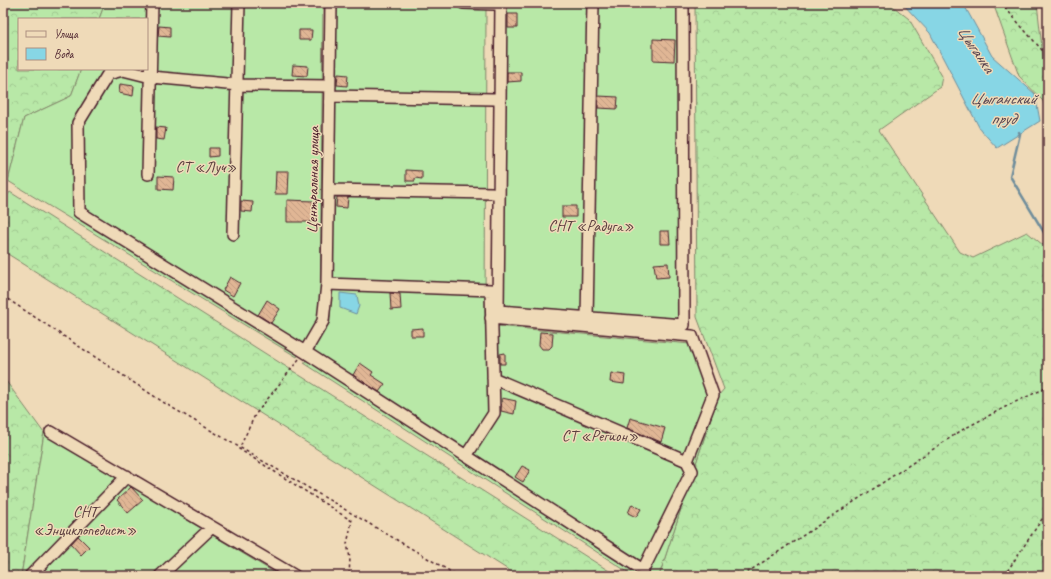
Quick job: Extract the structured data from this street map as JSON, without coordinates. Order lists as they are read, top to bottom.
{
  "streets": {
    "street": ["Центральная улица"]
  },
  "water": ["Цыганка", "Цыганский пруд"],
  "parks": [
    "СТ «Луч»",
    "СНТ «Радуга»",
    "СТ «Регион»",
    "СНТ «Энциклопедист»"
  ],
  "legend": ["Улица", "Вода"]
}
